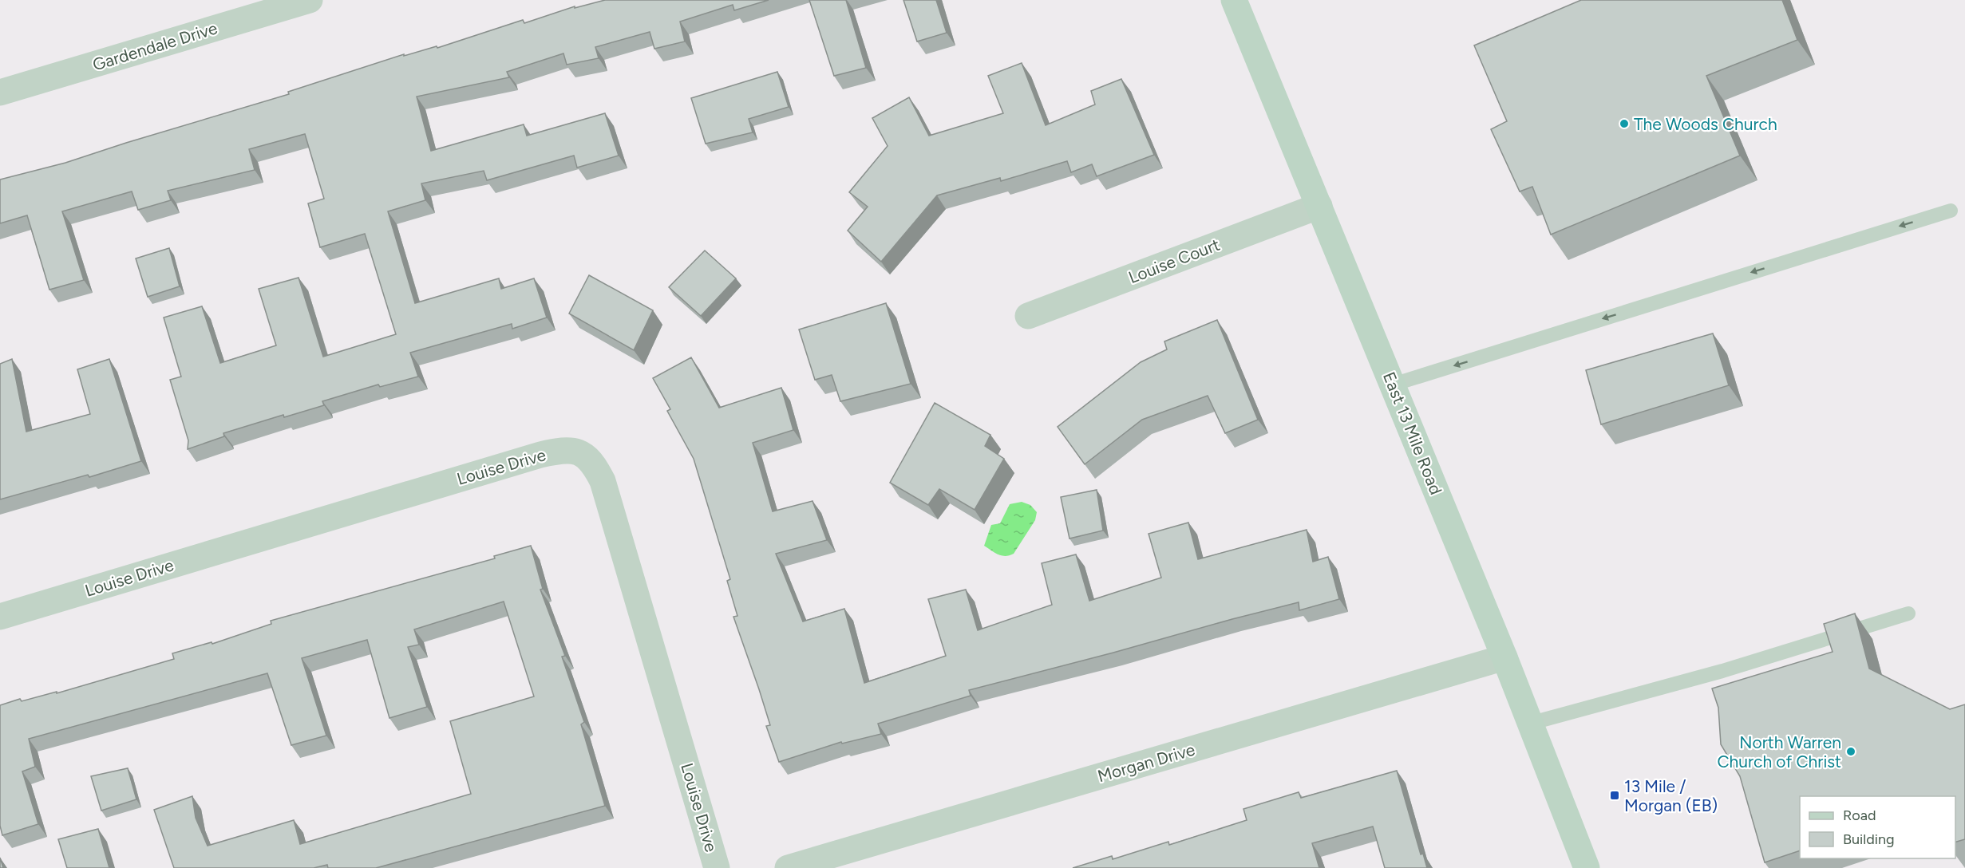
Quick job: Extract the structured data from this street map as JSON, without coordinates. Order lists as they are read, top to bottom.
{
  "streets": {
    "main road": ["East 13 Mile Road"],
    "street": [
      "Gardendale Drive",
      "Louise Court",
      "Louise Drive",
      "Morgan Drive"
    ]
  },
  "crossings": [
    ["Louise Court", "East 13 Mile Road"],
    ["East 13 Mile Road", "Morgan Drive"]
  ],
  "places": {
    "other": ["The Woods Church", "North Warren Church of Christ"],
    "transit": ["13 Mile / Morgan (EB)"]
  },
  "legend": ["Road", "Building"]
}
